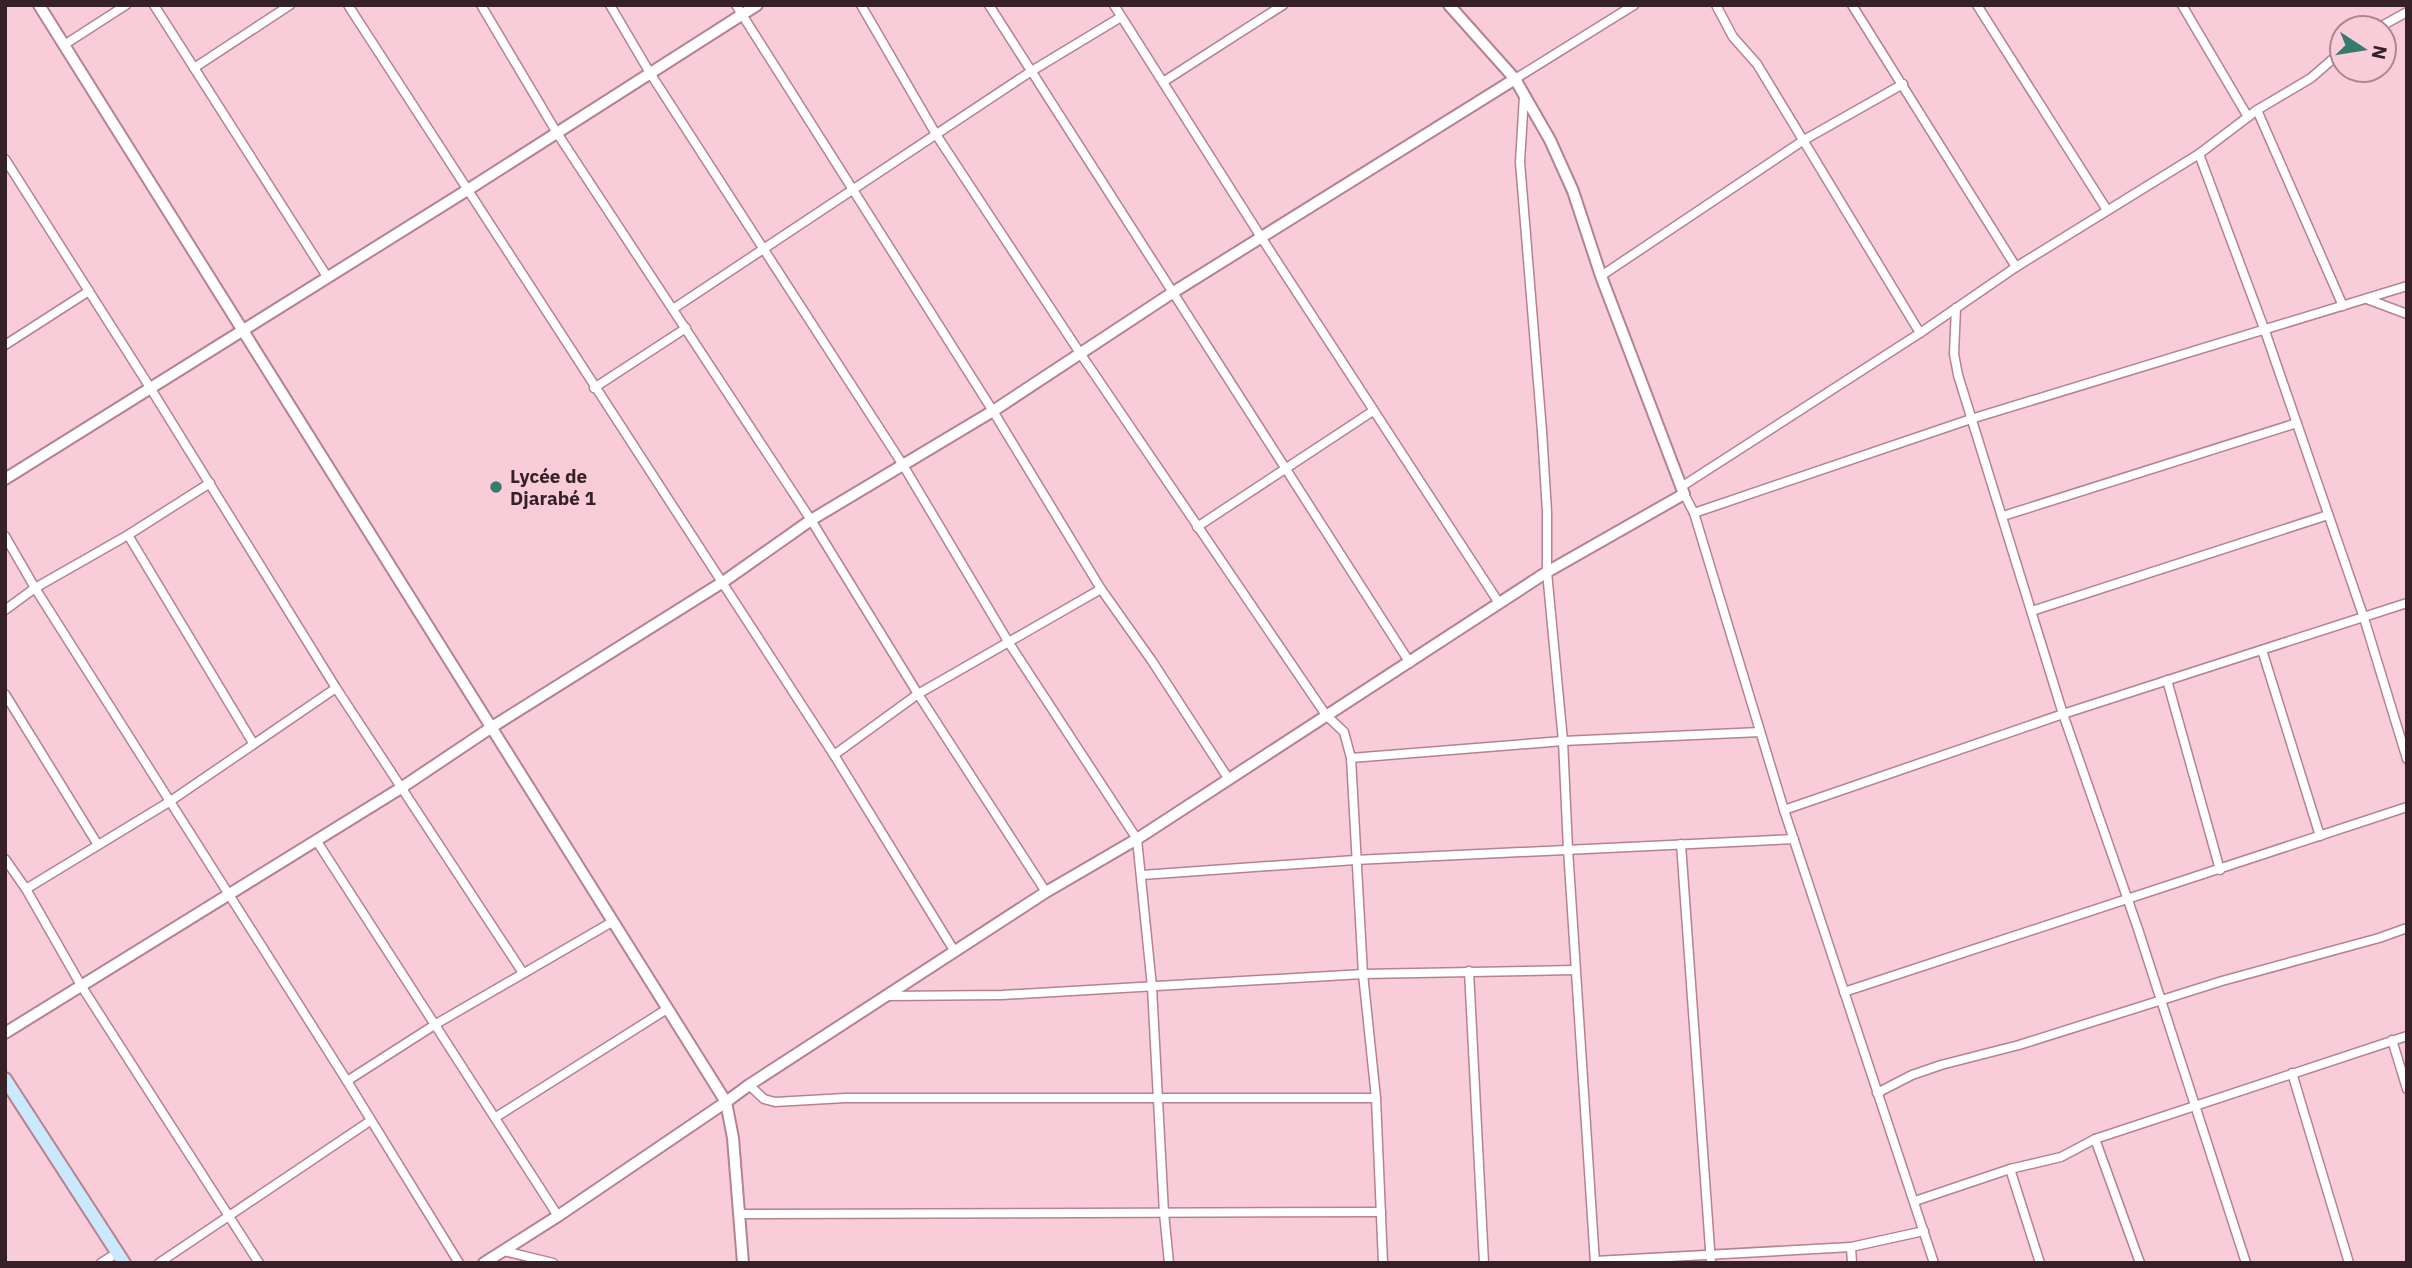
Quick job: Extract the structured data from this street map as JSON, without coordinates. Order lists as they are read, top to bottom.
{
  "places": ["Lycée de Djarabé 1"],
  "north": "right"
}
